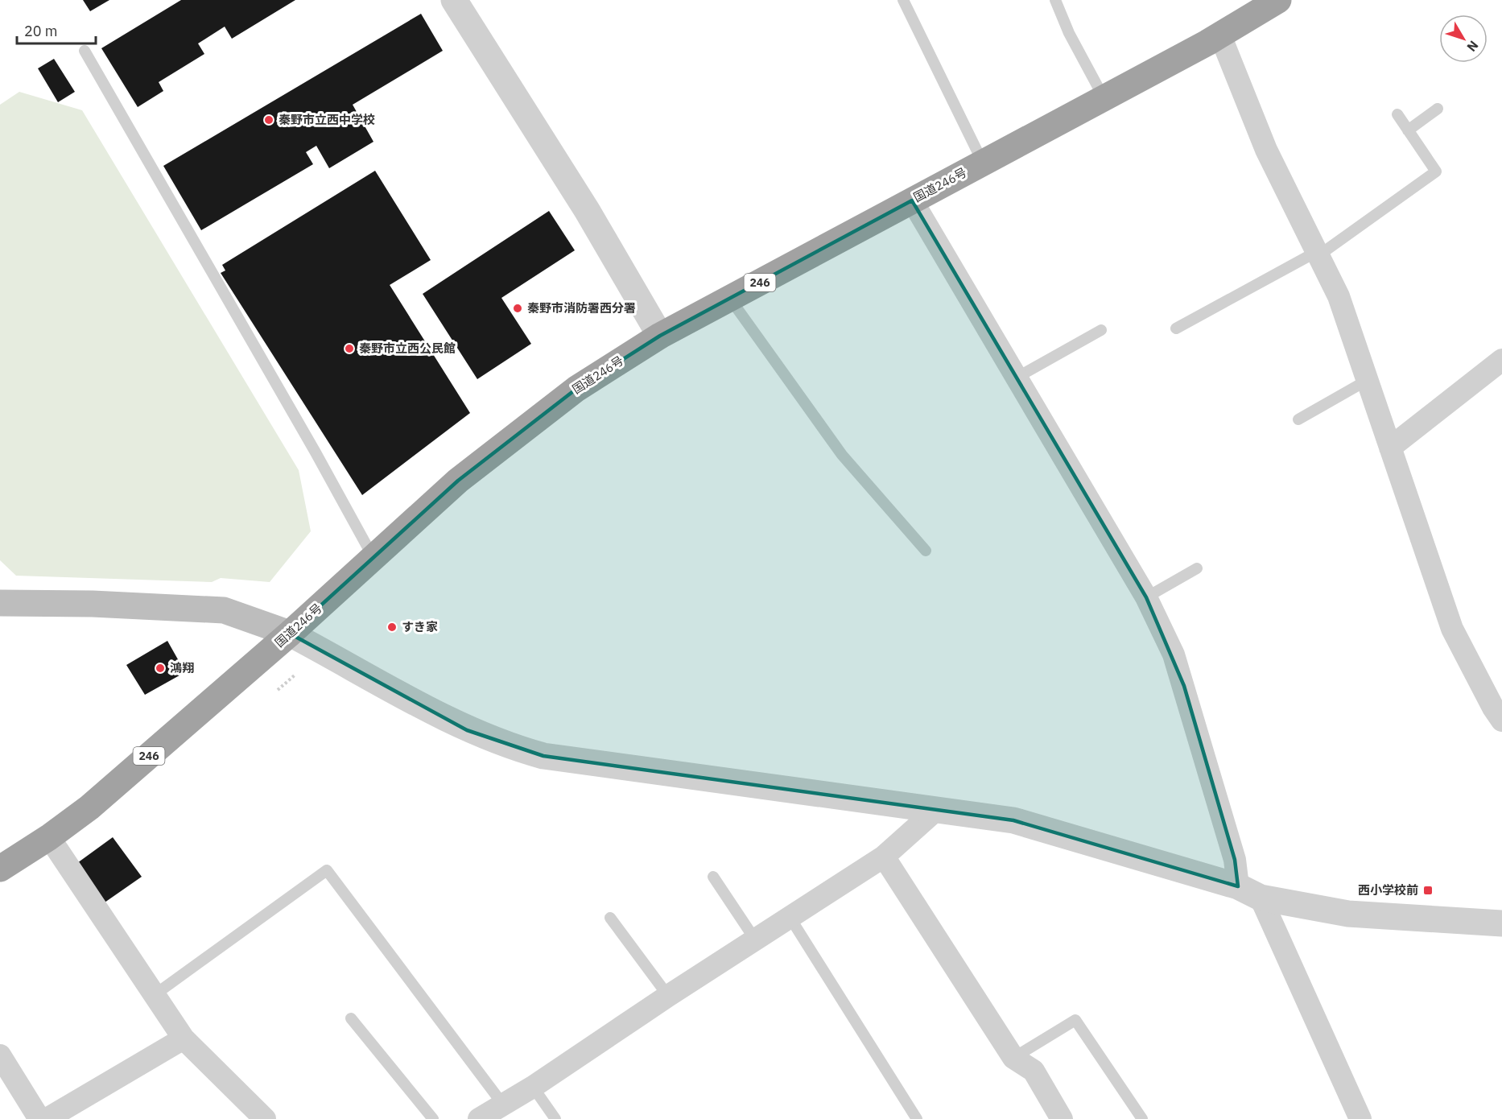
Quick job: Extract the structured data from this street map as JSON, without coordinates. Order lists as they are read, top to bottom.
{
  "streets": {
    "highway": ["国道246号", "246"]
  },
  "places": {
    "other": [
      "秦野市立西中学校",
      "秦野市消防署西分署",
      "秦野市立西公民館",
      "すき家",
      "鴻翔"
    ],
    "transit": ["西小学校前"]
  },
  "scale_bar": "20 m",
  "north": "bottom right"
}
